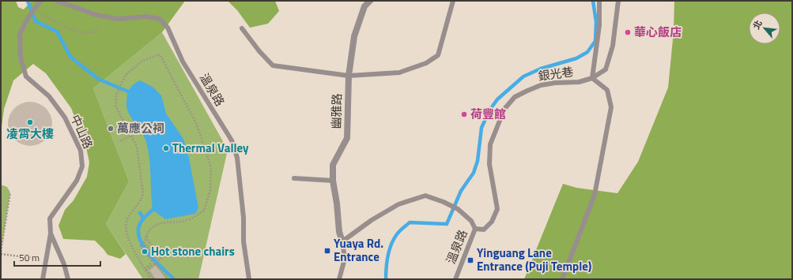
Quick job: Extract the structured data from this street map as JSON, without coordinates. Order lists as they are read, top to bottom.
{
  "streets": {
    "street": ["幽雅路"],
    "lane": ["銀光巷", "溫泉路", "中山路"]
  },
  "crossings": [
    ["銀光巷", "溫泉路"],
    ["溫泉路", "幽雅路"]
  ],
  "places": {
    "other": [
      "華心飯店",
      "荷豐館",
      "凌霄大樓",
      "萬應公祠",
      "Thermal Valley",
      "Hot stone chairs"
    ],
    "transit": ["Yuaya Rd. Entrance", "Yinguang Lane Entrance (Puji Temple)"]
  },
  "scale_bar": "50 m",
  "north": "top left"
}
